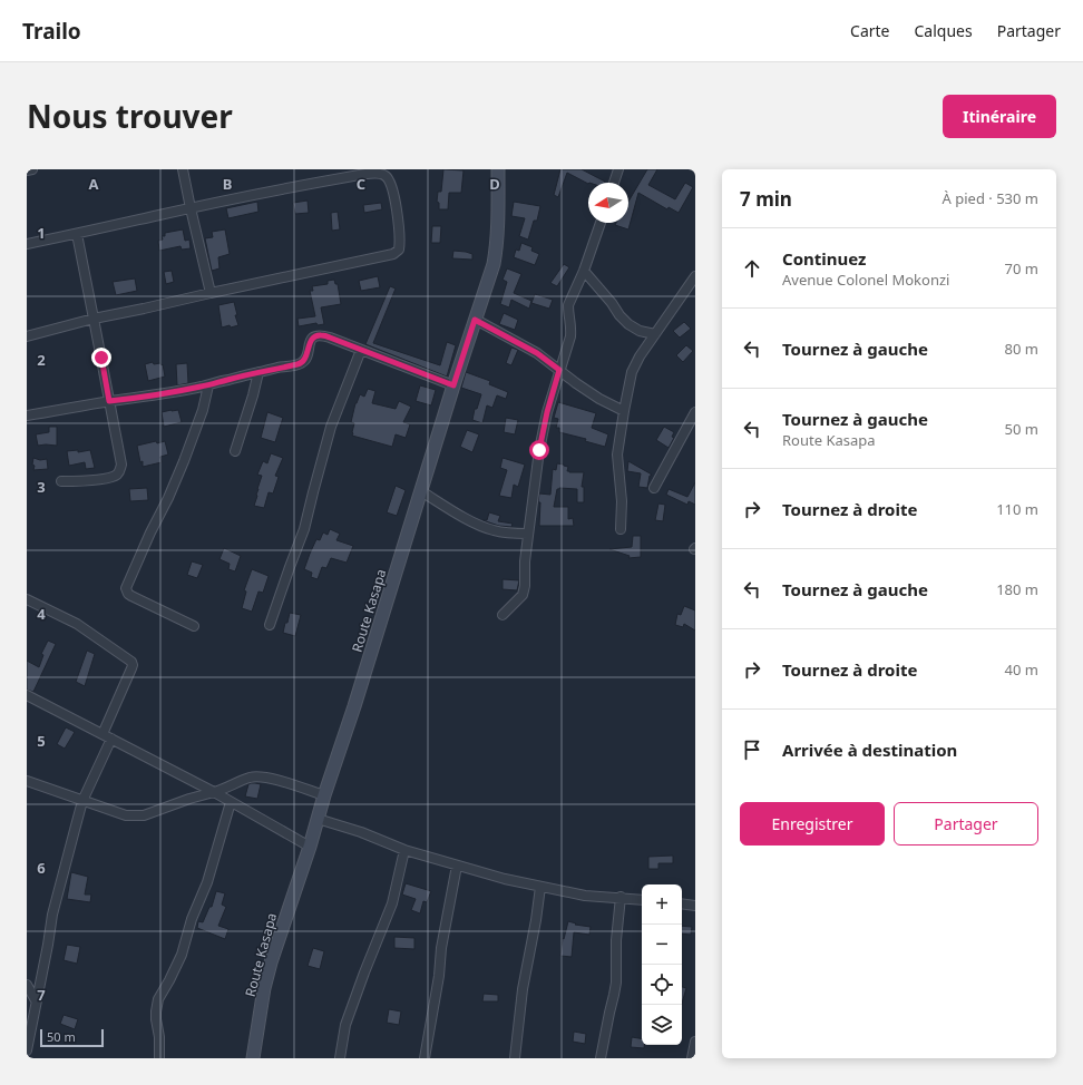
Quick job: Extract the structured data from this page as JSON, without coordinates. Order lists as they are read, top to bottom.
{
  "streets": {
    "main road": ["Route Kasapa"]
  },
  "scale_bar": "50 m",
  "north": "left",
  "page": {
    "header": "Trailo",
    "nav": ["Carte", "Calques", "Partager"],
    "title": "Nous trouver",
    "buttons": [
      "Itinéraire",
      ["Enregistrer", "Partager"]
    ],
    "heading": ["7 min", "À pied · 530 m"],
    "list": [
      ["Continuez", "Avenue Colonel Mokonzi", "70 m"],
      ["Tournez à gauche", "80 m"],
      ["Tournez à gauche", "Route Kasapa", "50 m"],
      ["Tournez à droite", "110 m"],
      ["Tournez à gauche", "180 m"],
      ["Tournez à droite", "40 m"],
      "Arrivée à destination"
    ],
    "map_buttons": ["+", "−"],
    "scale": "50 m"
  },
  "grid": {
    "columns": [
      "A",
      "B",
      "C",
      "D"
    ],
    "rows": [
      "1",
      "2",
      "3",
      "4",
      "5",
      "6",
      "7"
    ]
  }
}
